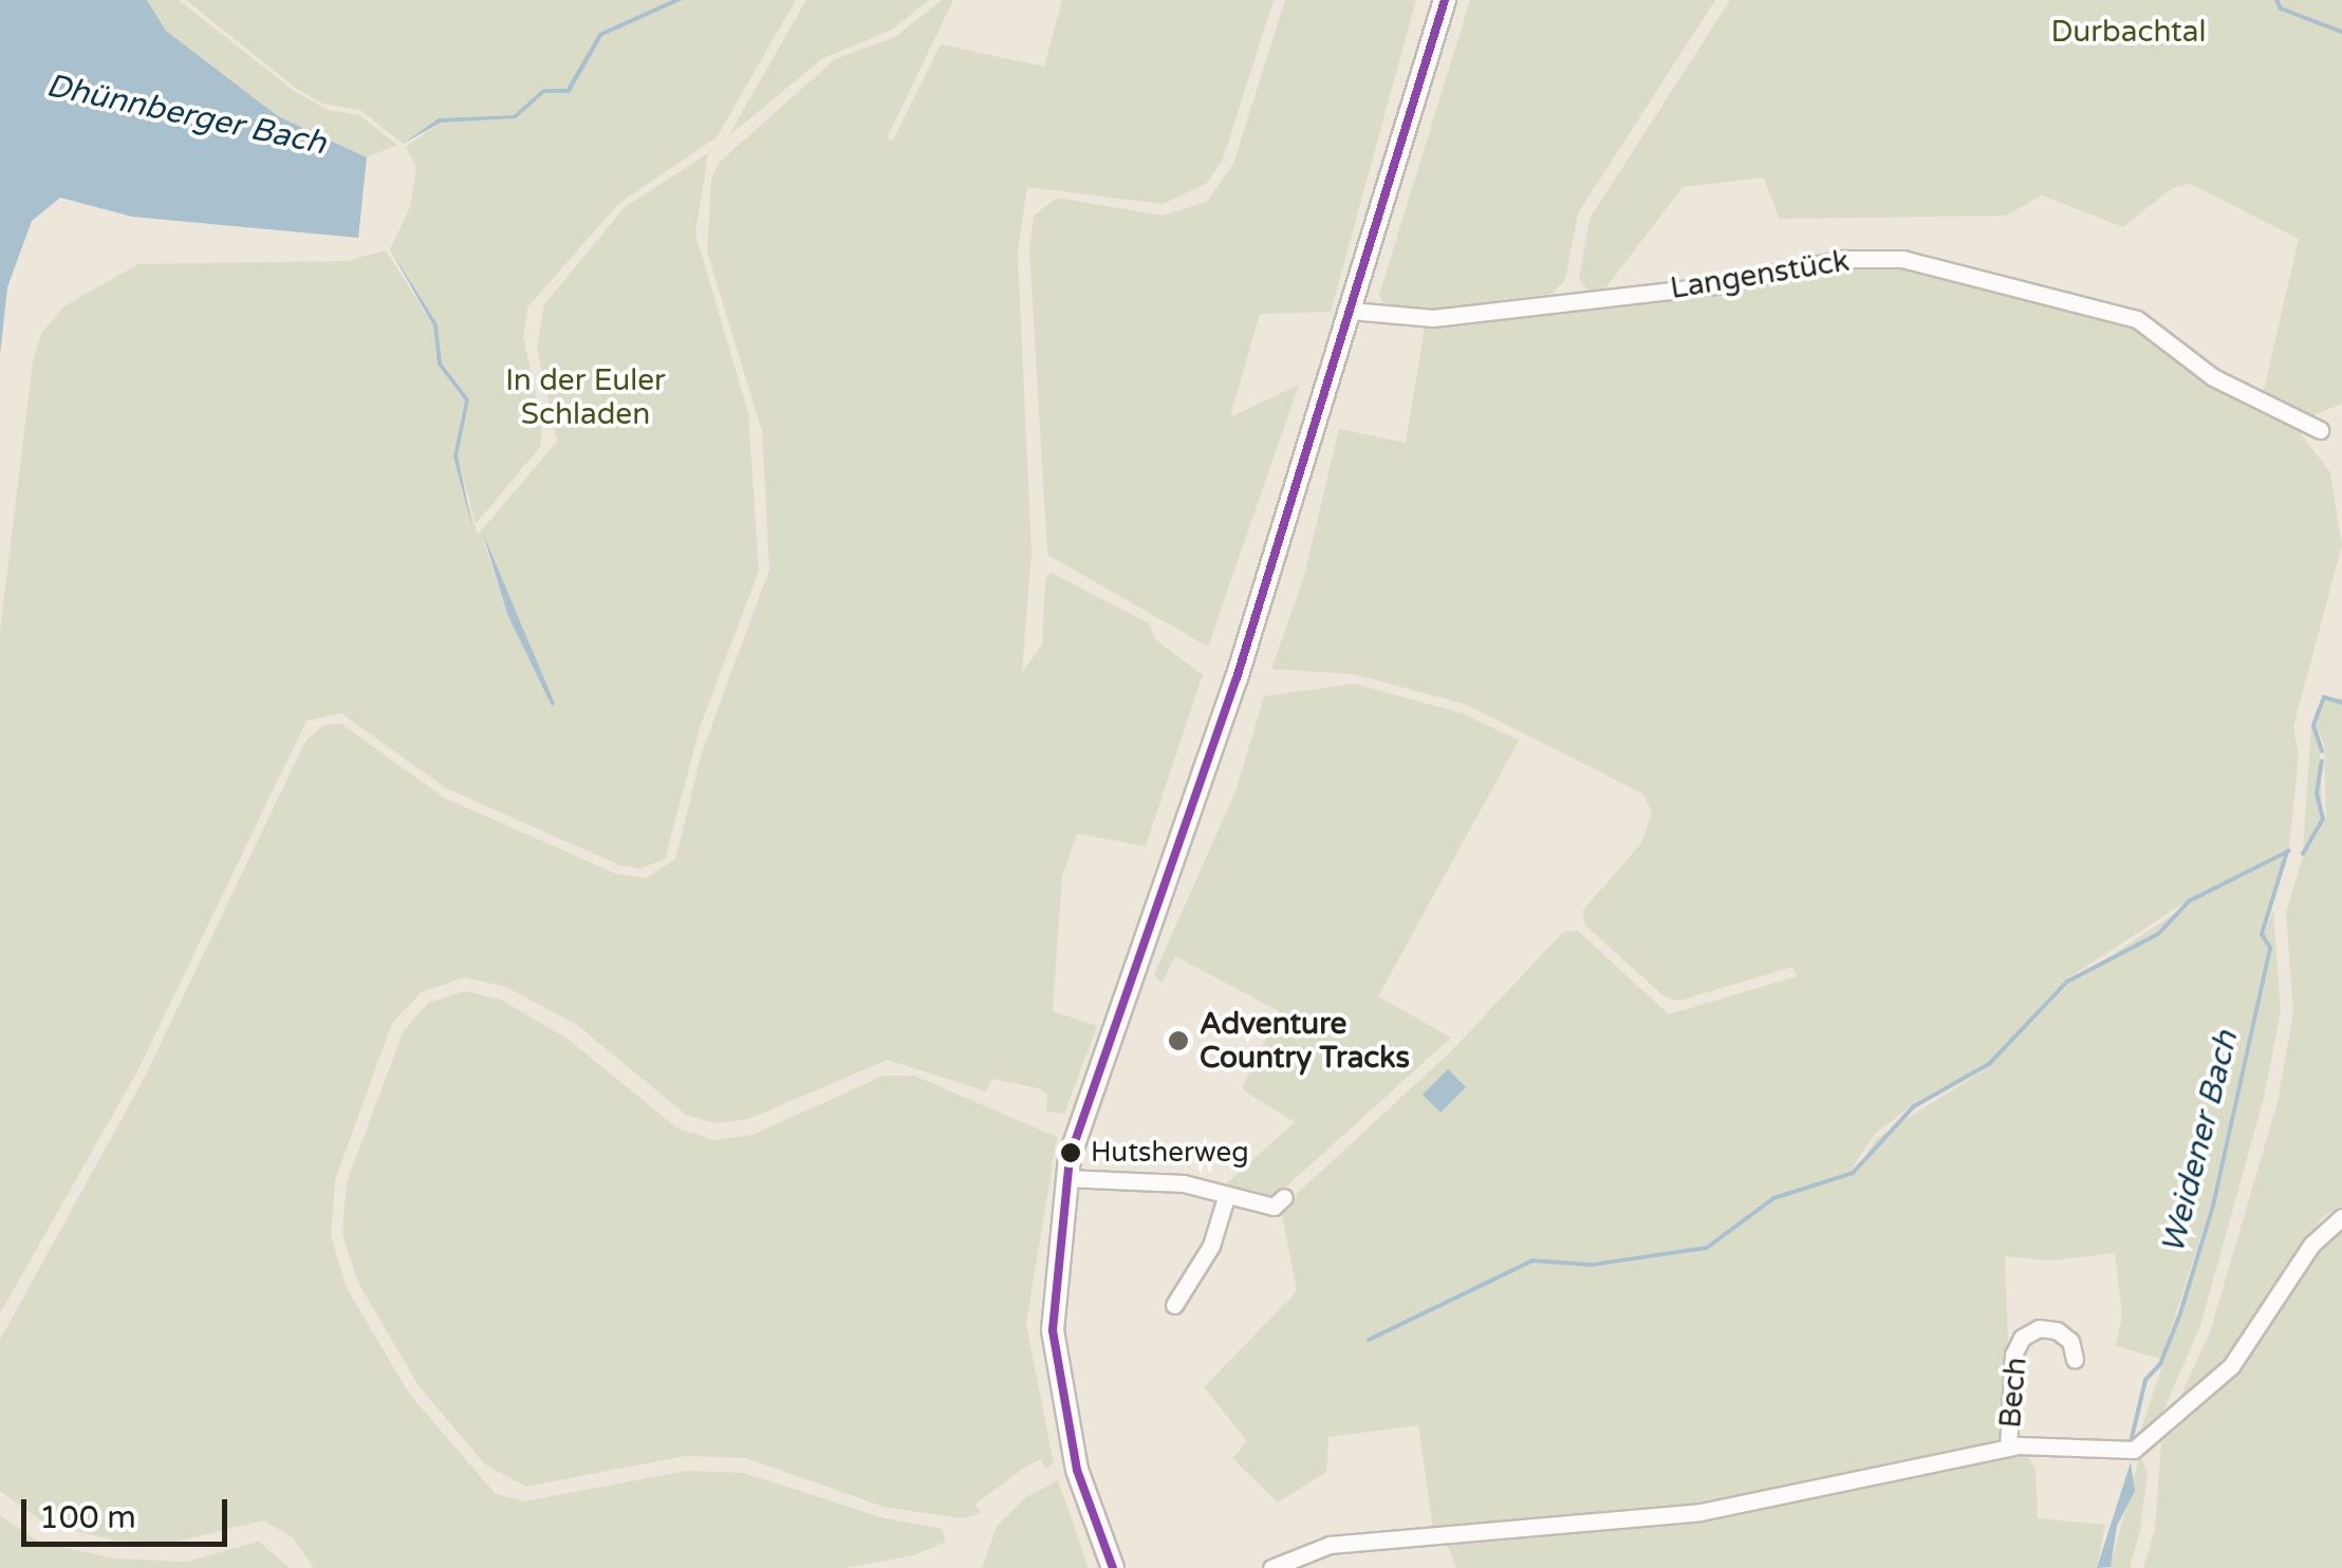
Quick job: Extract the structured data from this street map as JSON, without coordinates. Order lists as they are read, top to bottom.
{
  "streets": {
    "street": ["Langenstück", "Bech"]
  },
  "water": ["Dhünnberger Bach", "Weidener Bach"],
  "parks": ["Durbachtal", "In der Euler Schladen"],
  "places": ["Adventure Country Tracks", "Hutsherweg"],
  "scale_bar": "100 m"
}
